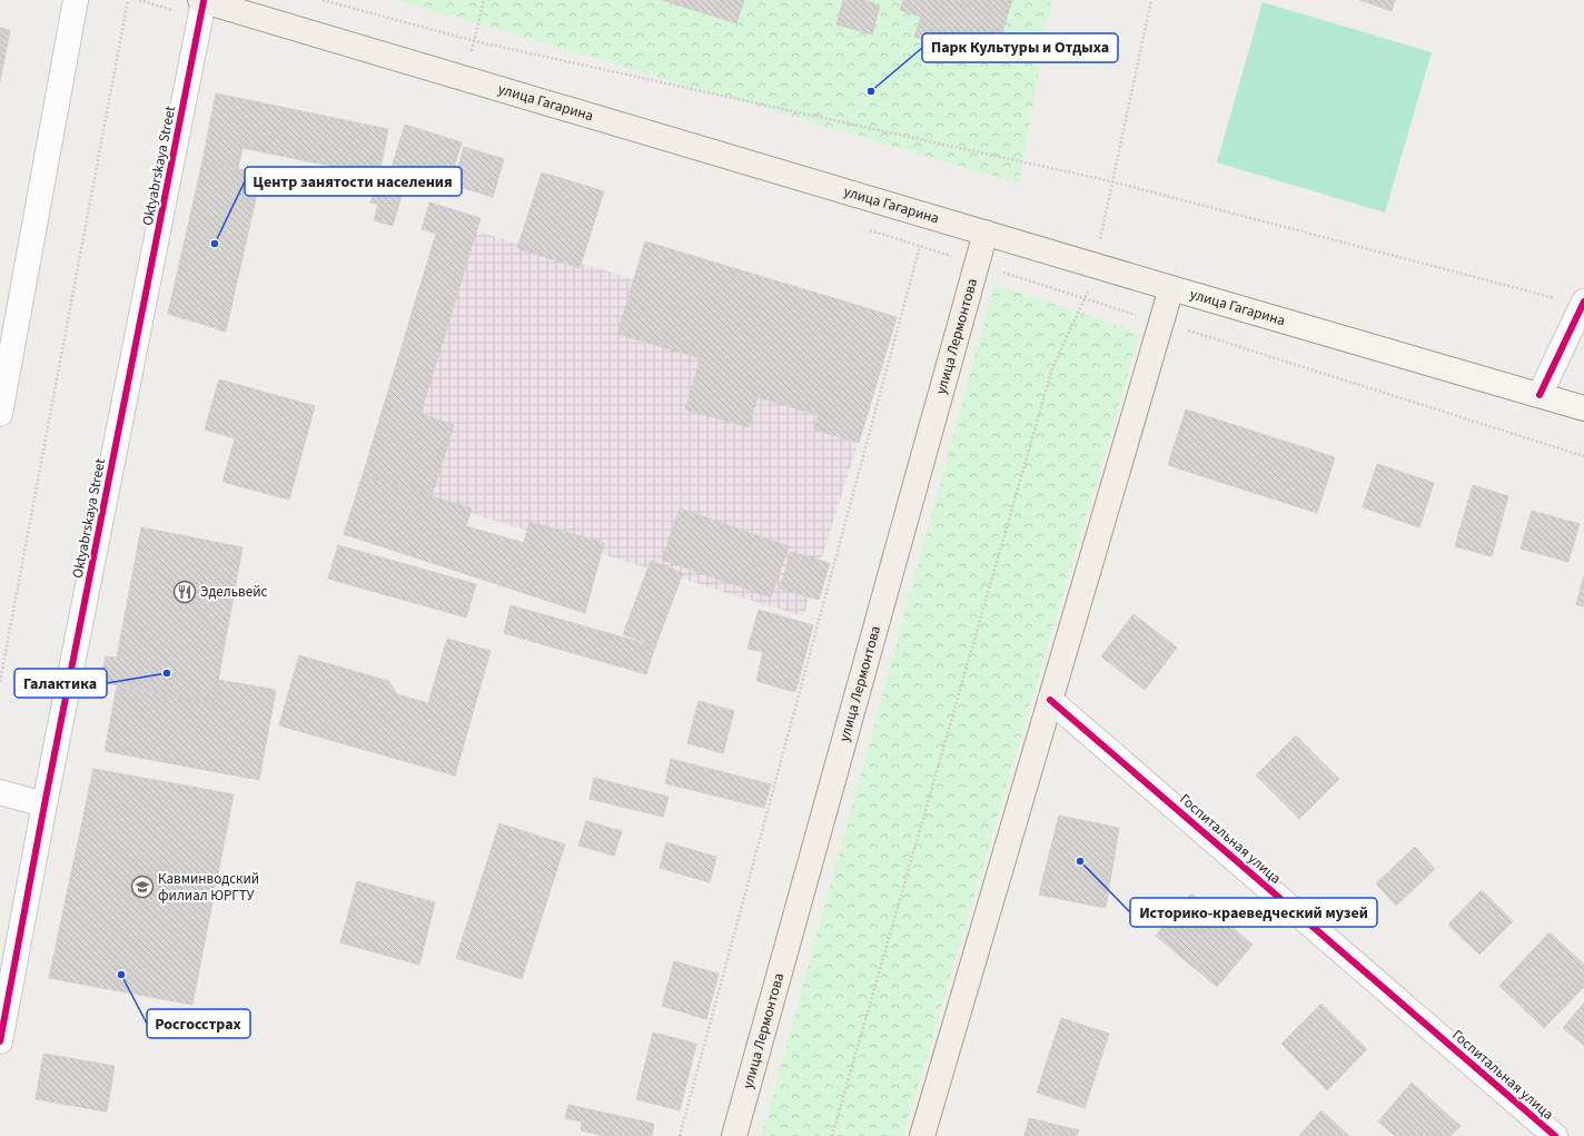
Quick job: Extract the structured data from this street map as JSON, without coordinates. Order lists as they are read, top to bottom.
{
  "streets": {
    "main road": ["улица Гагарина", "улица Лермонтова"],
    "street": ["Oktyabrskaya Street", "Госпитальная улица"]
  },
  "crossings": [
    ["улица Гагарина", "Oktyabrskaya Street"],
    ["улица Гагарина", "улица Лермонтова"]
  ],
  "places": {
    "other": [
      "Парк Культуры и Отдыха",
      "Центр занятости населения",
      "Галактика",
      "Историко-краеведческий музей",
      "Росгосстрах"
    ],
    "restaurant": ["Эдельвейс"],
    "school or university": ["Кавминводский филиал ЮРГТУ"]
  }
}
